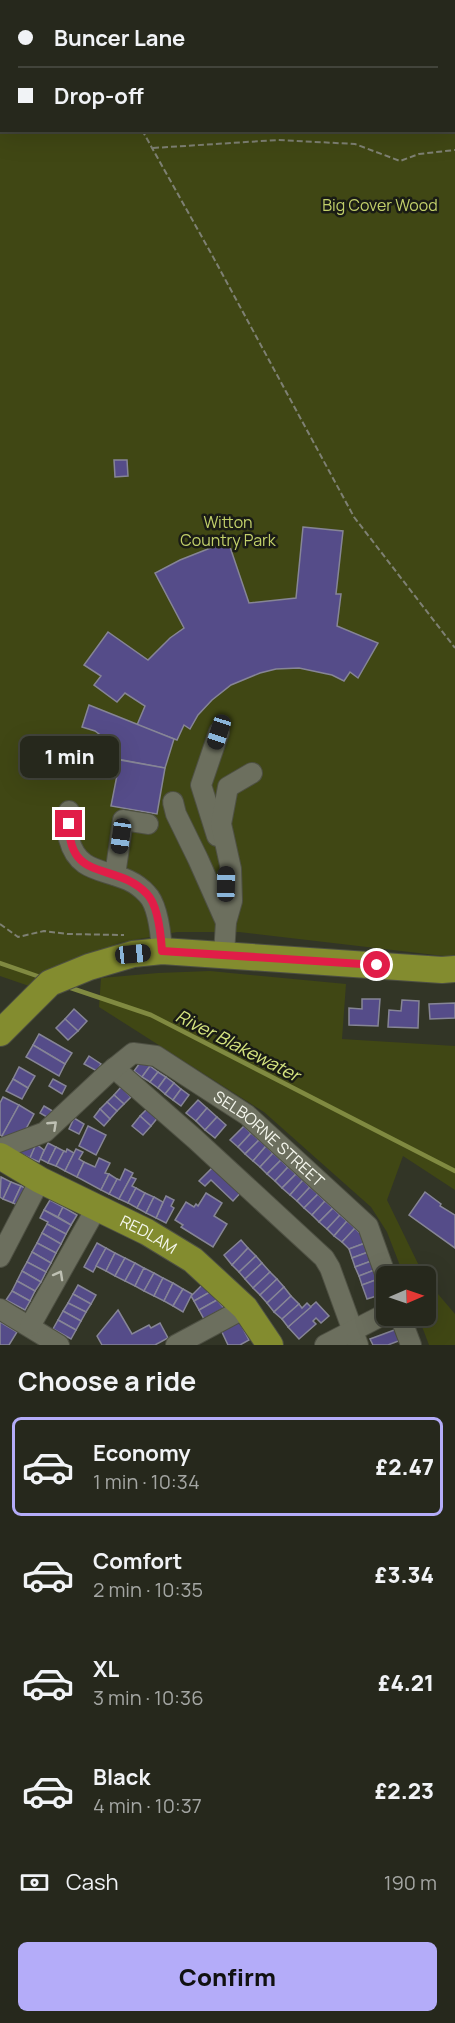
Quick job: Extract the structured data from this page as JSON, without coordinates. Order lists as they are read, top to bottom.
{
  "streets": {
    "main road": ["REDLAM"],
    "street": ["SELBORNE STREET"]
  },
  "water": ["River Blakewater"],
  "parks": ["Big Cover Wood", "Witton Country Park"],
  "north": "right",
  "page": {
    "banner": ["Buncer Lane", "Drop-off"],
    "bubble": "1 min",
    "heading": "Choose a ride",
    "list": [
      {
        "name": "Economy",
        "note": "1 min · 10:34",
        "value": "£2.47"
      },
      {
        "name": "Comfort",
        "note": "2 min · 10:35",
        "value": "£3.34"
      },
      {
        "name": "XL",
        "note": "3 min · 10:36",
        "value": "£4.21"
      },
      {
        "name": "Black",
        "note": "4 min · 10:37",
        "value": "£2.23"
      }
    ],
    "pay": ["Cash", "190 m"],
    "buttons": "Confirm"
  }
}
